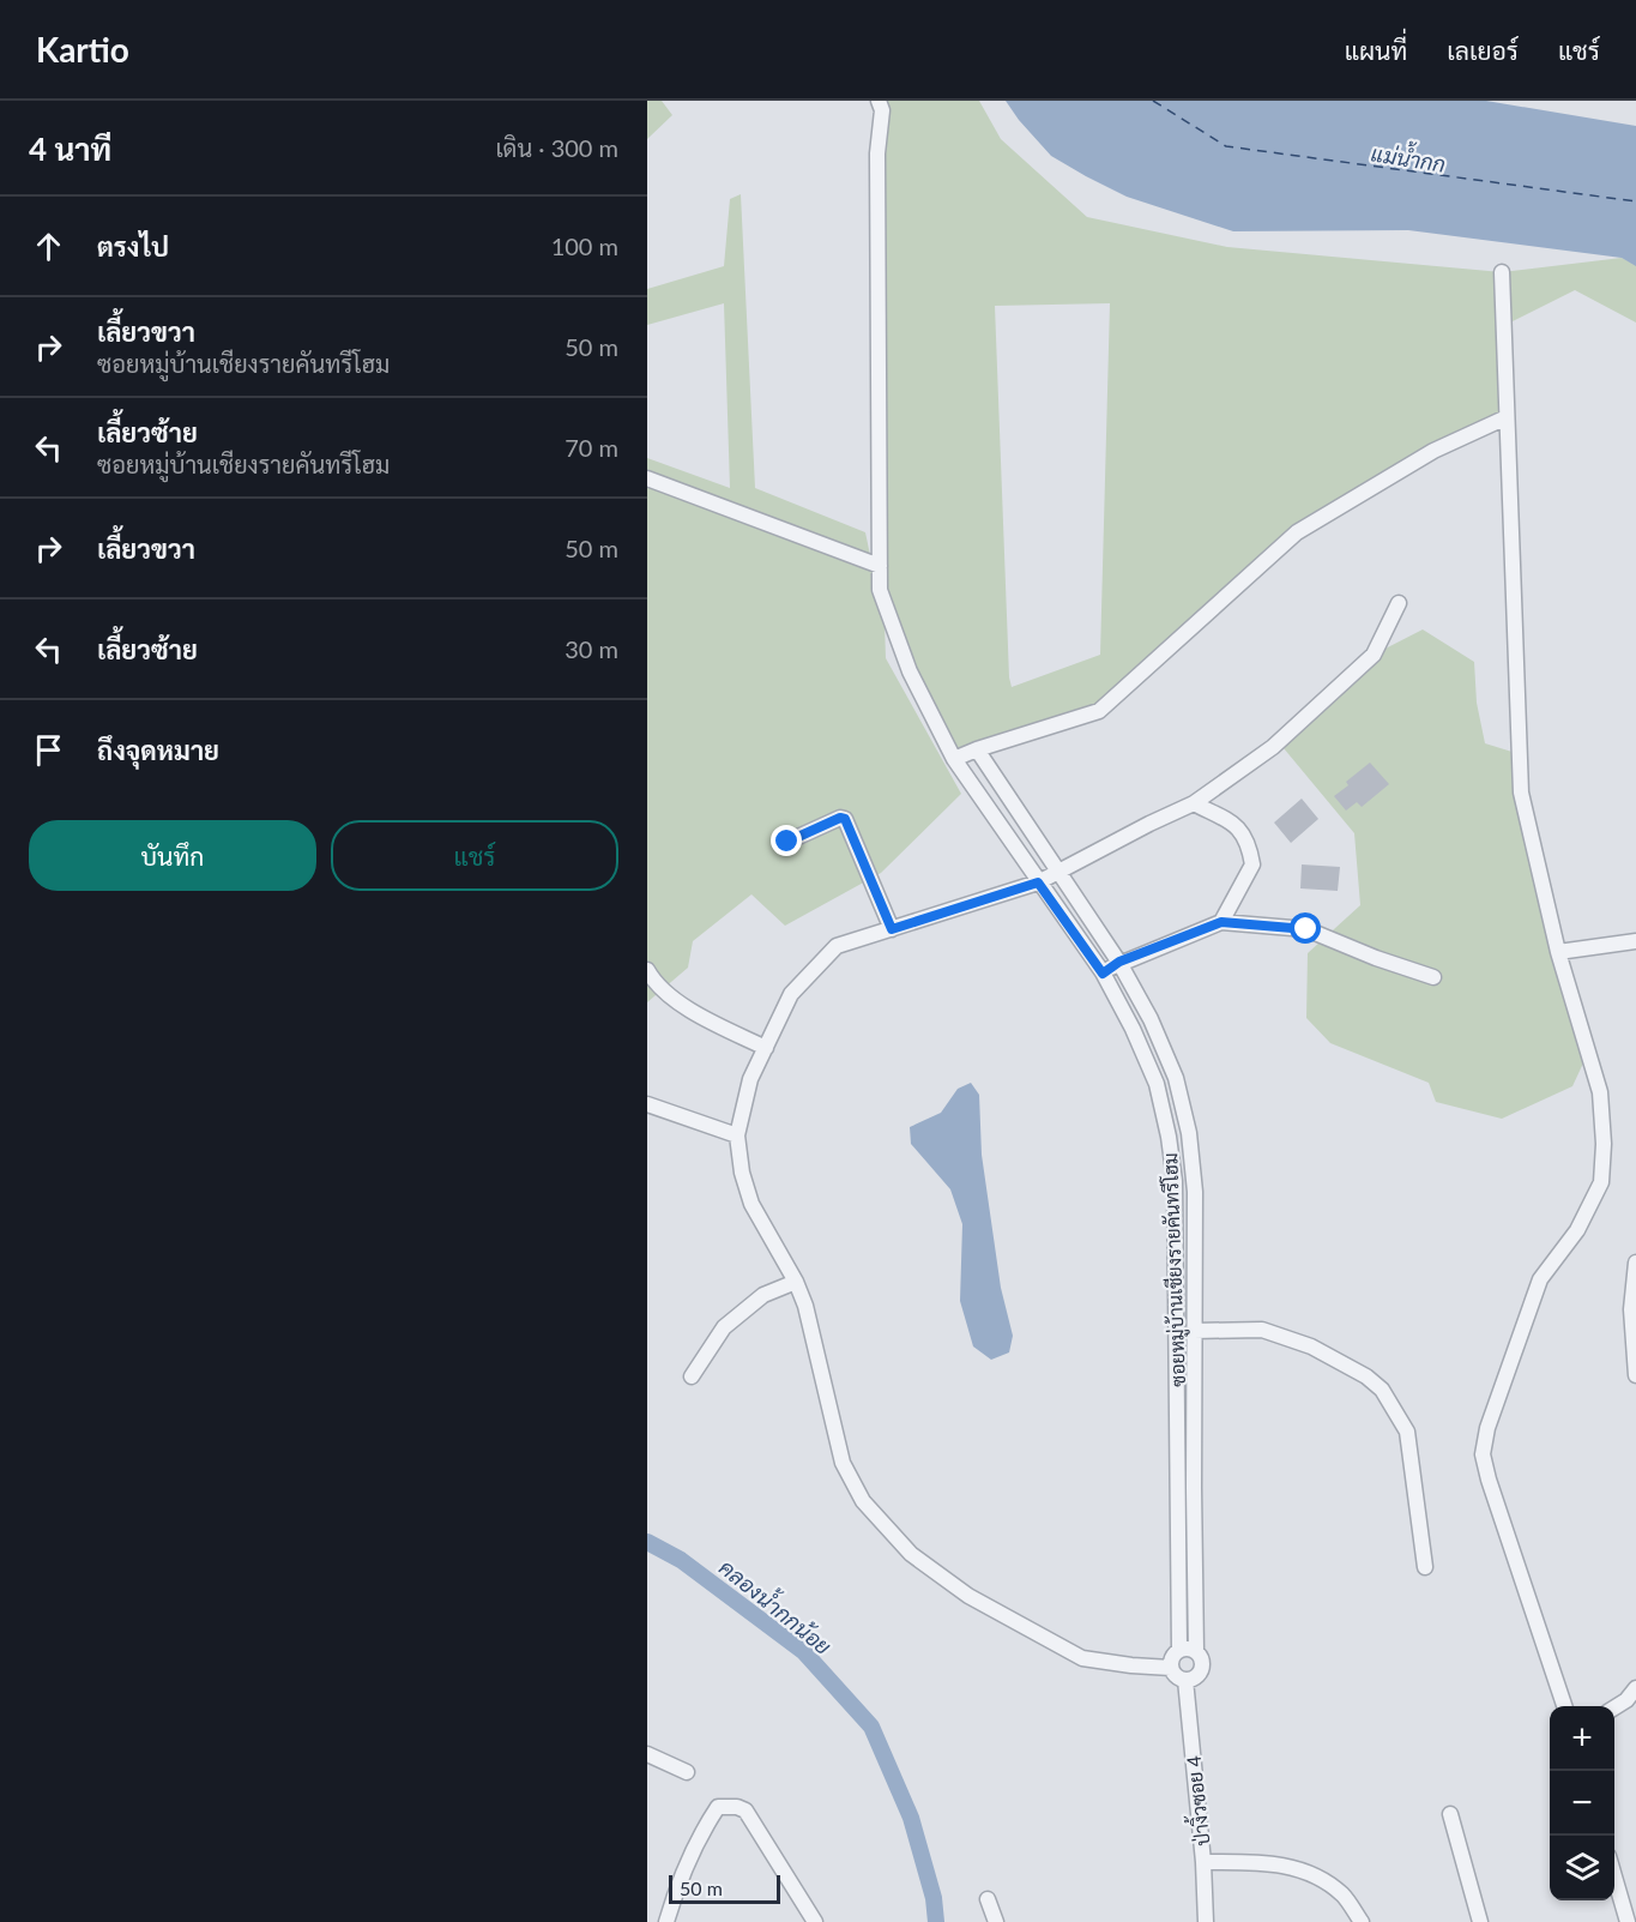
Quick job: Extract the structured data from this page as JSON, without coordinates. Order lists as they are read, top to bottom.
{
  "streets": {
    "street": ["ซอยหมู่บ้านเชียงรายคันทรีโฮม", "ป่างิ้วซอย 4"]
  },
  "crossings": [
    ["ซอยหมู่บ้านเชียงรายคันทรีโฮม", "ป่างิ้วซอย 4"]
  ],
  "water": ["แม่น้ำกก", "คลองน้ำกกน้อย"],
  "scale_bar": "50 m",
  "page": {
    "header": "Kartio",
    "nav": ["แผนที่", "เลเยอร์", "แชร์"],
    "heading": ["4 นาที", "เดิน · 300 m"],
    "list": [
      ["ตรงไป", "100 m"],
      ["เลี้ยวขวา", "ซอยหมู่บ้านเชียงรายคันทรีโฮม", "50 m"],
      ["เลี้ยวซ้าย", "ซอยหมู่บ้านเชียงรายคันทรีโฮม", "70 m"],
      ["เลี้ยวขวา", "50 m"],
      ["เลี้ยวซ้าย", "30 m"],
      "ถึงจุดหมาย"
    ],
    "buttons": ["บันทึก", "แชร์"],
    "map_buttons": ["+", "−"],
    "scale": "50 m"
  }
}
